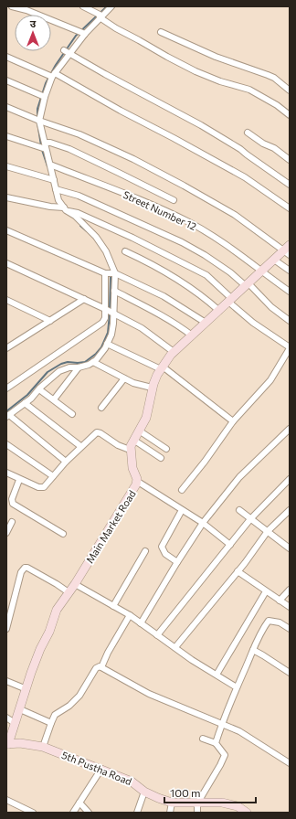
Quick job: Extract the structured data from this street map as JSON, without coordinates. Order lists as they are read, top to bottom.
{
  "streets": {
    "street": ["Street Number 12", "Main Market Road", "5th Pustha Road"]
  },
  "crossings": [
    ["Street Number 12", "Main Market Road"],
    ["Main Market Road", "5th Pustha Road"]
  ],
  "scale_bar": "100 m",
  "north": "top"
}
